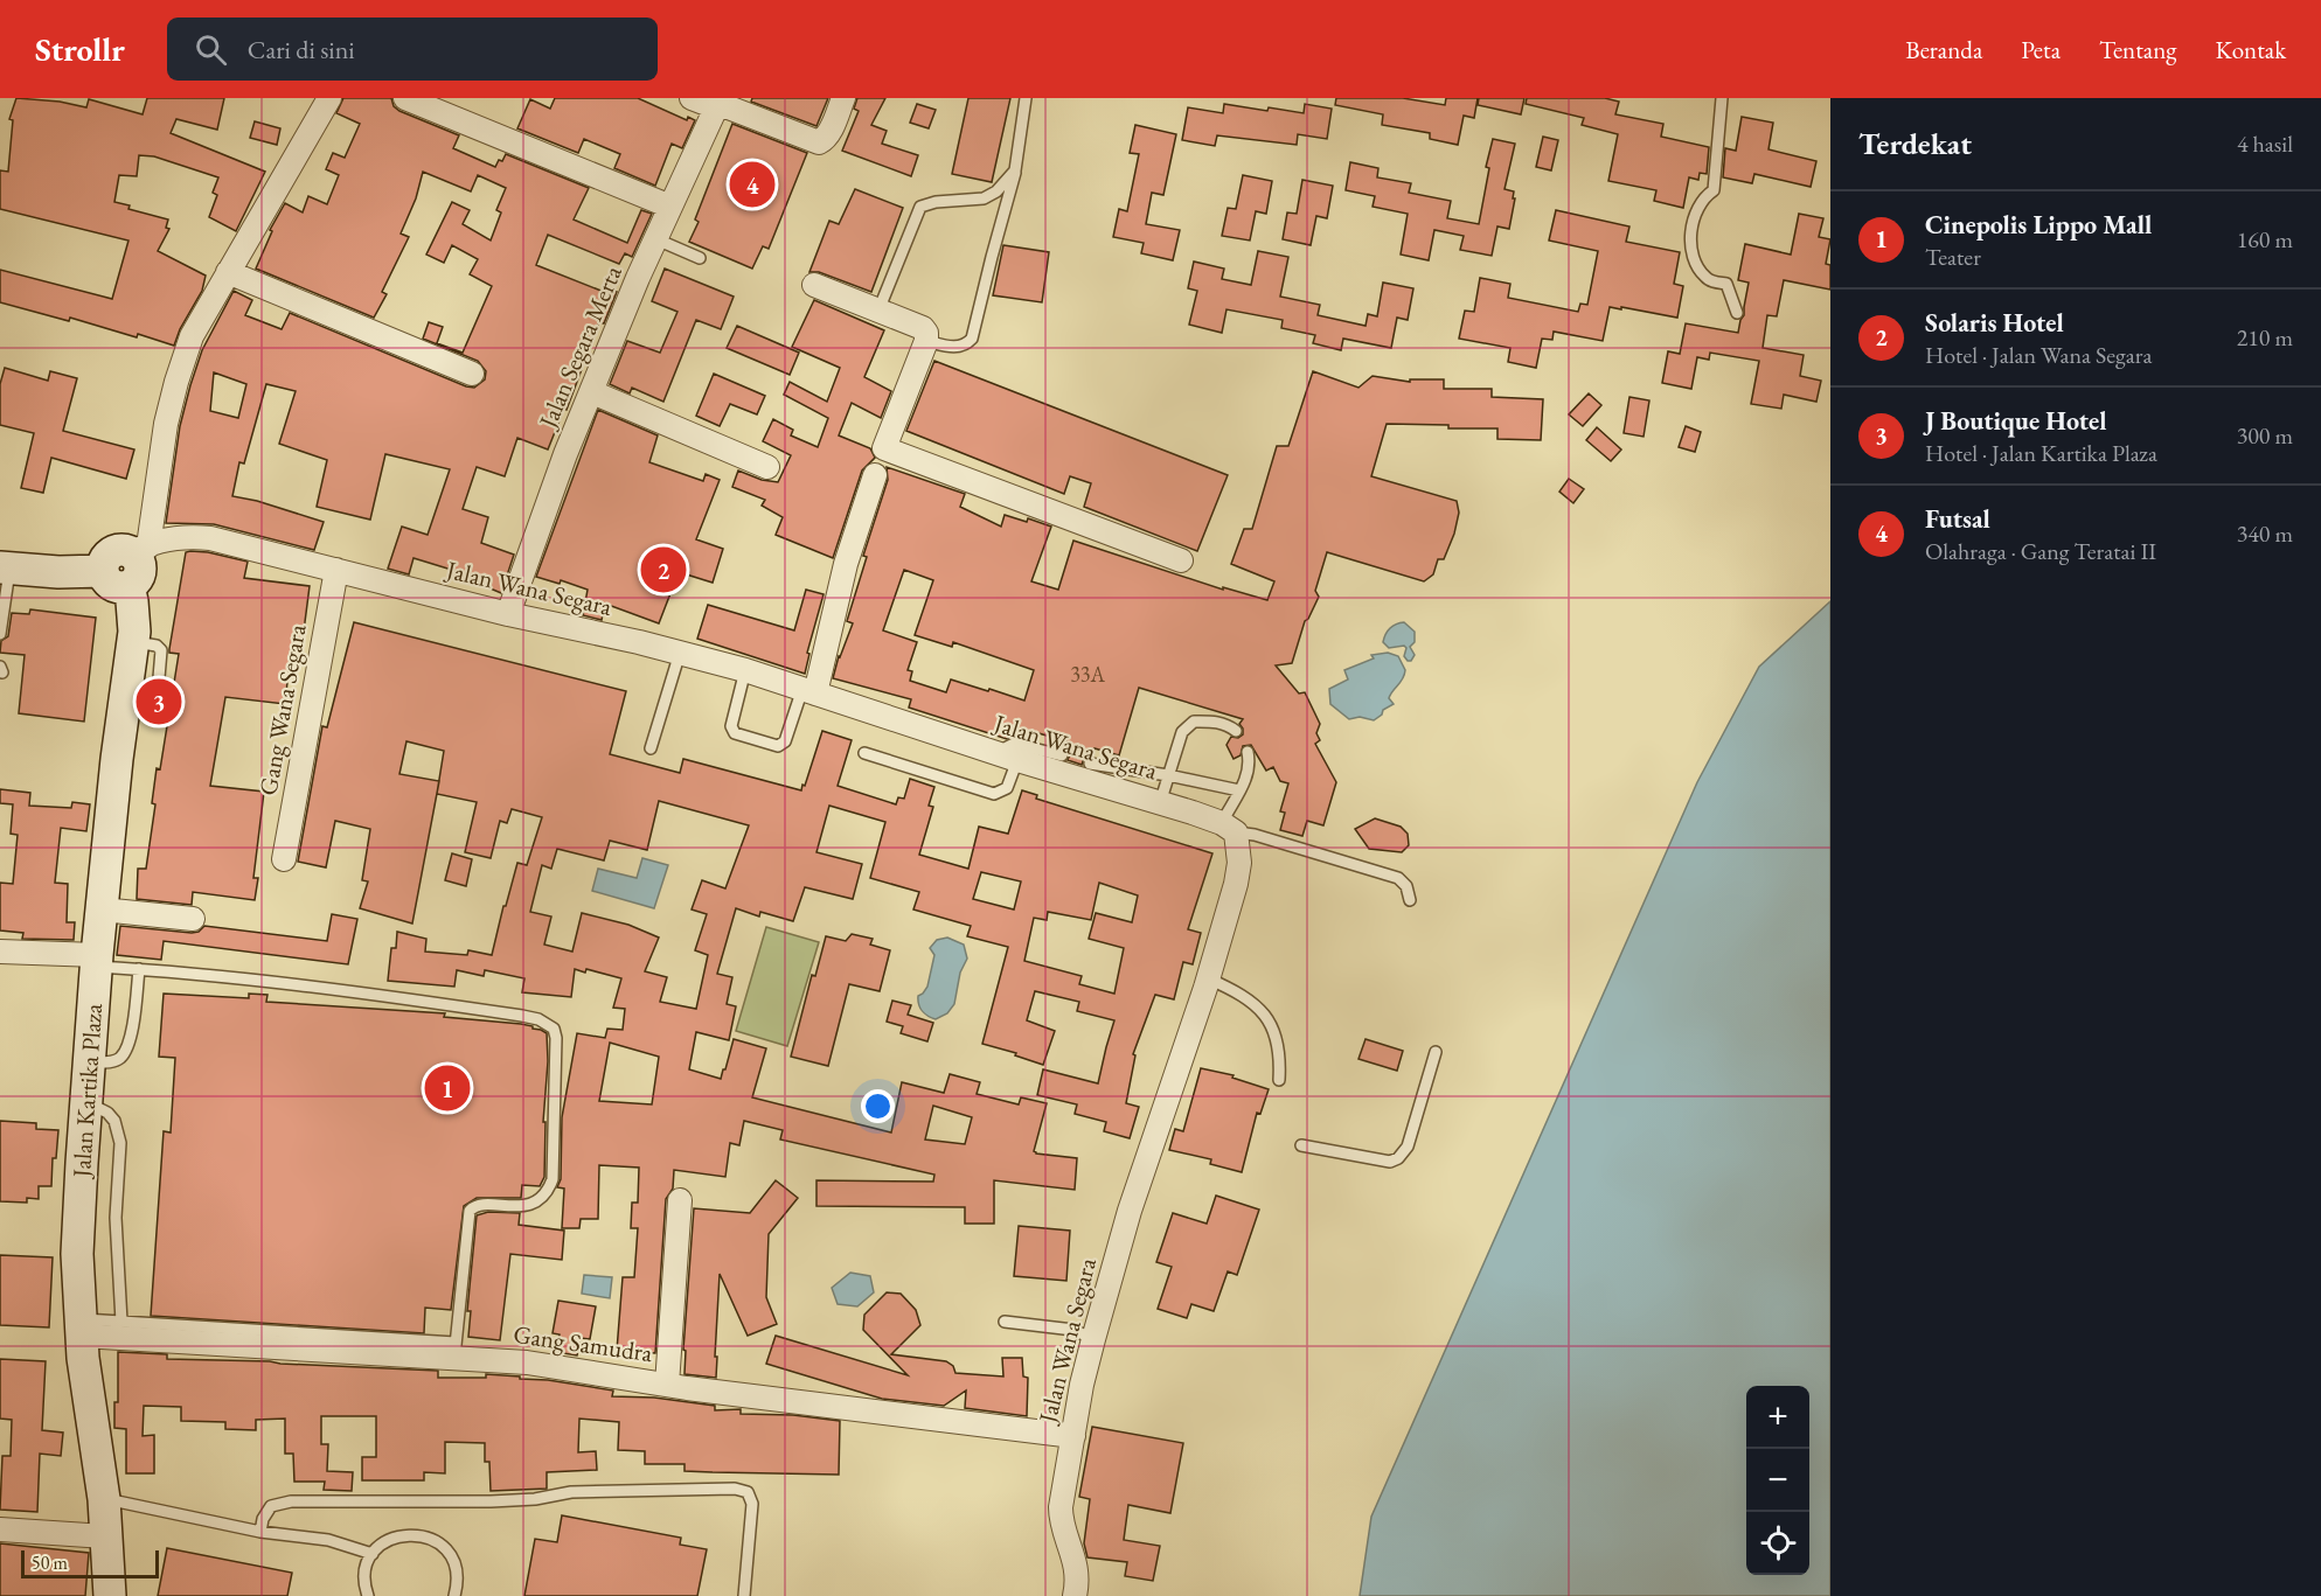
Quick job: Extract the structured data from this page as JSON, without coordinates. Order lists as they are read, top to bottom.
{
  "streets": {
    "main road": ["Jalan Kartika Plaza"],
    "street": [
      "Jalan Segara Merta",
      "Jalan Wana Segara",
      "Gang Wana Segara",
      "Gang Samudra"
    ]
  },
  "crossings": [
    ["Jalan Segara Merta", "Jalan Wana Segara"],
    ["Jalan Wana Segara", "Gang Wana Segara"],
    ["Jalan Wana Segara", "Gang Samudra"],
    ["Jalan Kartika Plaza", "Gang Samudra"]
  ],
  "house_numbers": ["33A"],
  "scale_bar": "50 m",
  "page": {
    "header": "Strollr",
    "search": "Cari di sini",
    "nav": [
      "Beranda",
      "Peta",
      "Tentang",
      "Kontak"
    ],
    "heading": ["Terdekat", "4 hasil"],
    "pins": [
      "4",
      "2",
      "3",
      "1"
    ],
    "list": [
      {
        "mark": "1",
        "name": "Cinepolis Lippo Mall",
        "note": "Teater",
        "value": "160 m"
      },
      {
        "mark": "2",
        "name": "Solaris Hotel",
        "note": "Hotel · Jalan Wana Segara",
        "value": "210 m"
      },
      {
        "mark": "3",
        "name": "J Boutique Hotel",
        "note": "Hotel · Jalan Kartika Plaza",
        "value": "300 m"
      },
      {
        "mark": "4",
        "name": "Futsal",
        "note": "Olahraga · Gang Teratai II",
        "value": "340 m"
      }
    ],
    "map_buttons": ["+", "−"],
    "scale": "50 m"
  }
}
